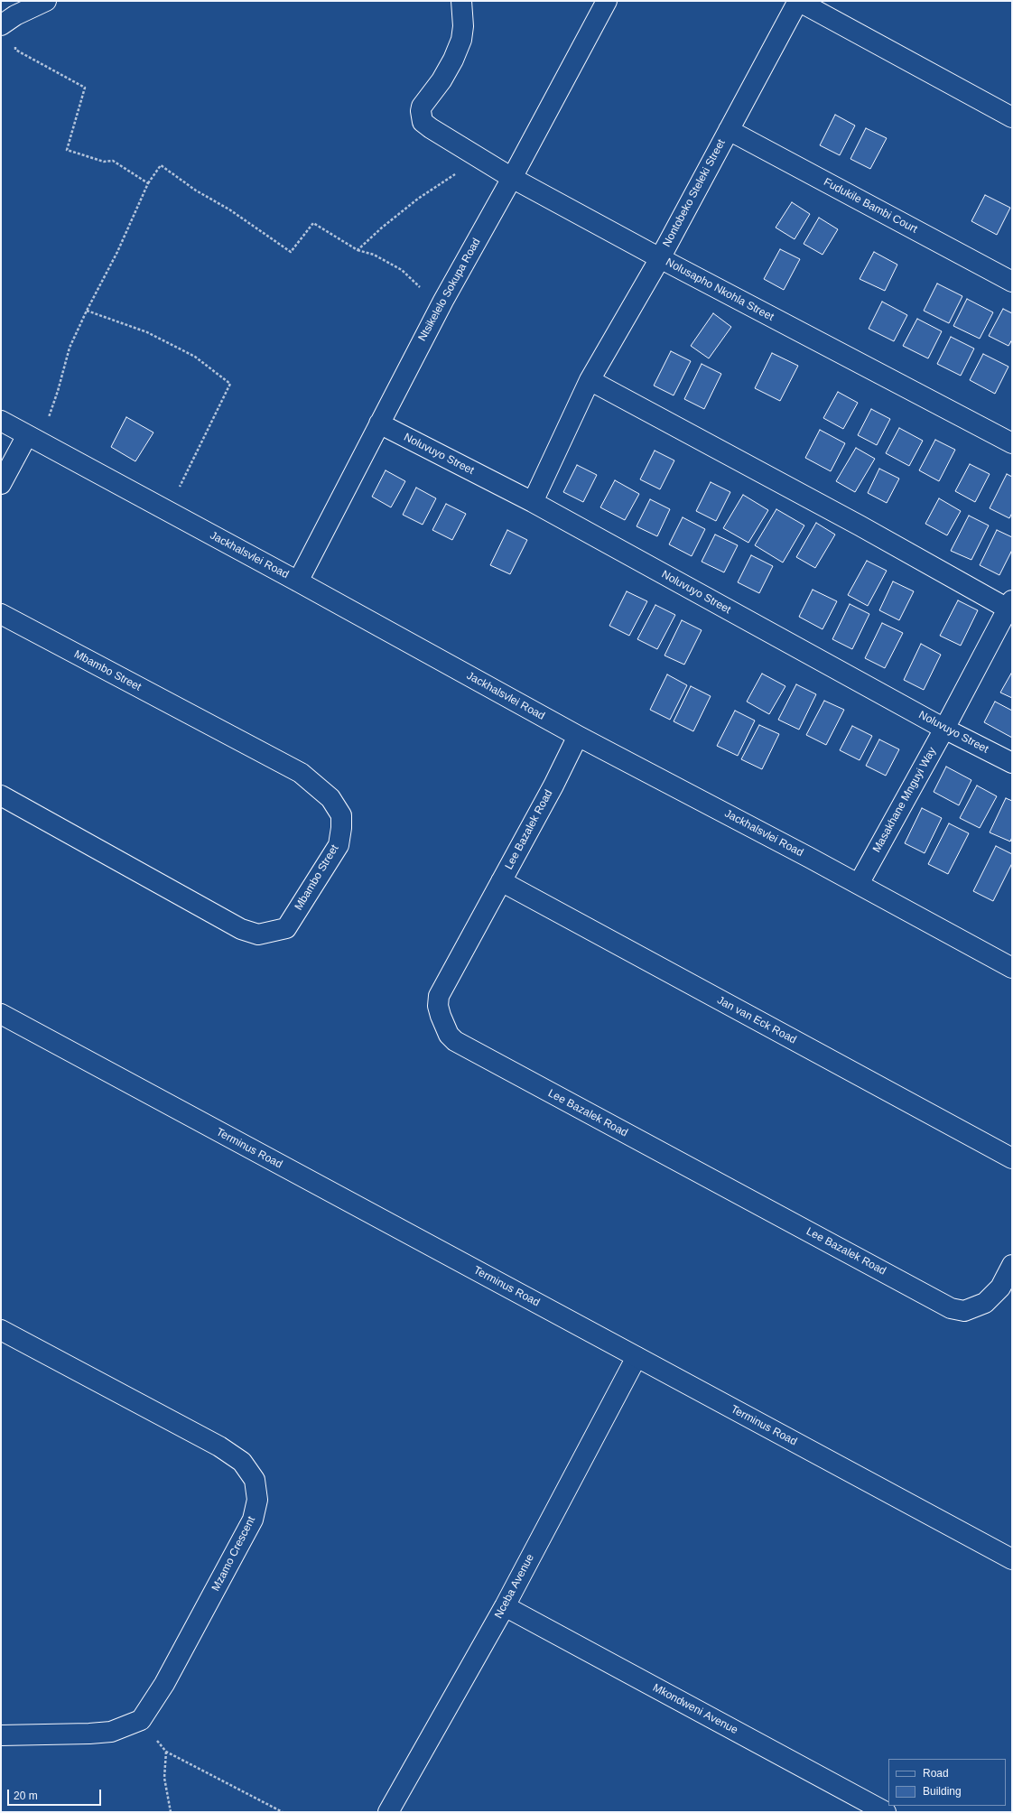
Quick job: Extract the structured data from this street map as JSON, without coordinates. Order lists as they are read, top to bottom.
{
  "streets": {
    "street": [
      "Nontobeko Steleki Street",
      "Fudukile Bambi Court",
      "Ntsikelelo Sokupa Road",
      "Nolusapho Nkohla Street",
      "Noluvuyo Street",
      "Jackhalsvlei Road",
      "Mbambo Street",
      "Masakhane Mnguyi Way",
      "Lee Bazalek Road",
      "Jan van Eck Road",
      "Terminus Road",
      "Mzamo Crescent",
      "Nceba Avenue",
      "Mkondweni Avenue"
    ]
  },
  "crossings": [
    ["Nontobeko Steleki Street", "Fudukile Bambi Court"],
    ["Nontobeko Steleki Street", "Nolusapho Nkohla Street"],
    ["Nontobeko Steleki Street", "Noluvuyo Street"],
    ["Ntsikelelo Sokupa Road", "Nolusapho Nkohla Street"],
    ["Ntsikelelo Sokupa Road", "Noluvuyo Street"],
    ["Ntsikelelo Sokupa Road", "Jackhalsvlei Road"],
    ["Noluvuyo Street", "Masakhane Mnguyi Way"],
    ["Jackhalsvlei Road", "Masakhane Mnguyi Way"],
    ["Jackhalsvlei Road", "Lee Bazalek Road"],
    ["Lee Bazalek Road", "Jan van Eck Road"],
    ["Terminus Road", "Nceba Avenue"],
    ["Nceba Avenue", "Mkondweni Avenue"]
  ],
  "legend": ["Road", "Building"],
  "scale_bar": "20 m"
}
